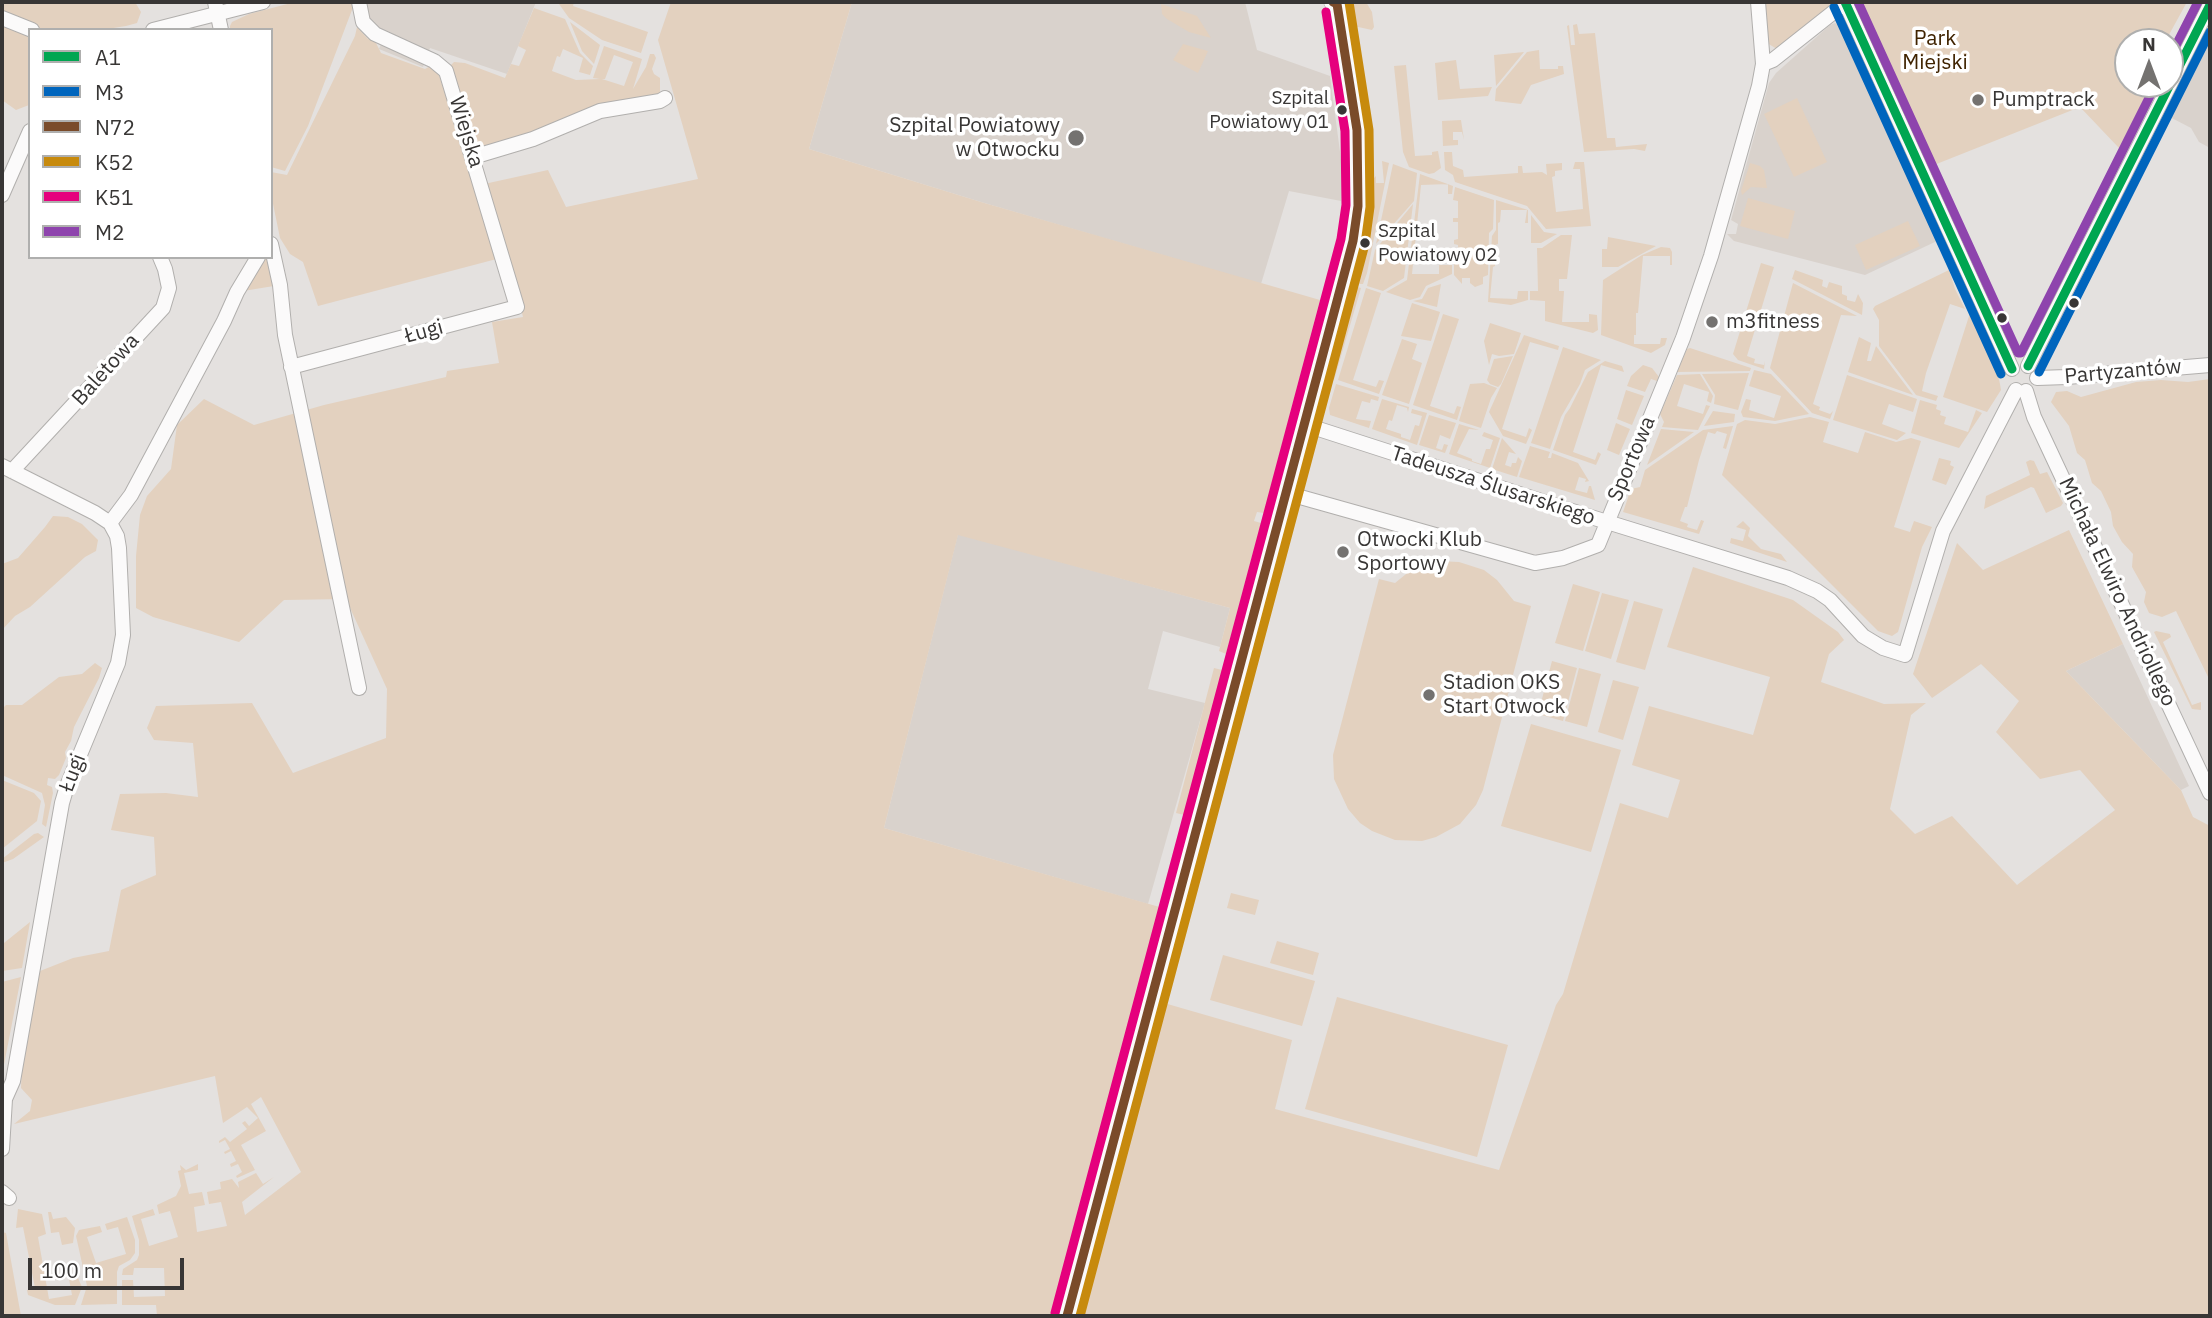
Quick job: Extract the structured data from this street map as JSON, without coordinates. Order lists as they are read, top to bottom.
{
  "streets": {
    "street": [
      "Wiejska",
      "Ługi",
      "Baletowa",
      "Partyzantów",
      "Sportowa",
      "Tadeusza Ślusarskiego",
      "Michała Elwiro Andriollego"
    ]
  },
  "crossings": [
    ["Wiejska", "Ługi"],
    ["Partyzantów", "Michała Elwiro Andriollego"],
    ["Sportowa", "Tadeusza Ślusarskiego"]
  ],
  "parks": ["Park Miejski"],
  "places": [
    "Pumptrack",
    "Szpital Powiatowy 01",
    "Szpital Powiatowy w Otwocku",
    "Szpital Powiatowy 02",
    "m3fitness",
    "Otwocki Klub Sportowy",
    "Stadion OKS Start Otwock"
  ],
  "lines": [
    "transit line A1",
    "transit line N72",
    "transit line K52",
    "transit line M2",
    "transit line M3",
    "transit line K51"
  ],
  "legend": [
    "A1",
    "M3",
    "N72",
    "K52",
    "K51",
    "M2"
  ],
  "scale_bar": "100 m",
  "north": "top"
}
